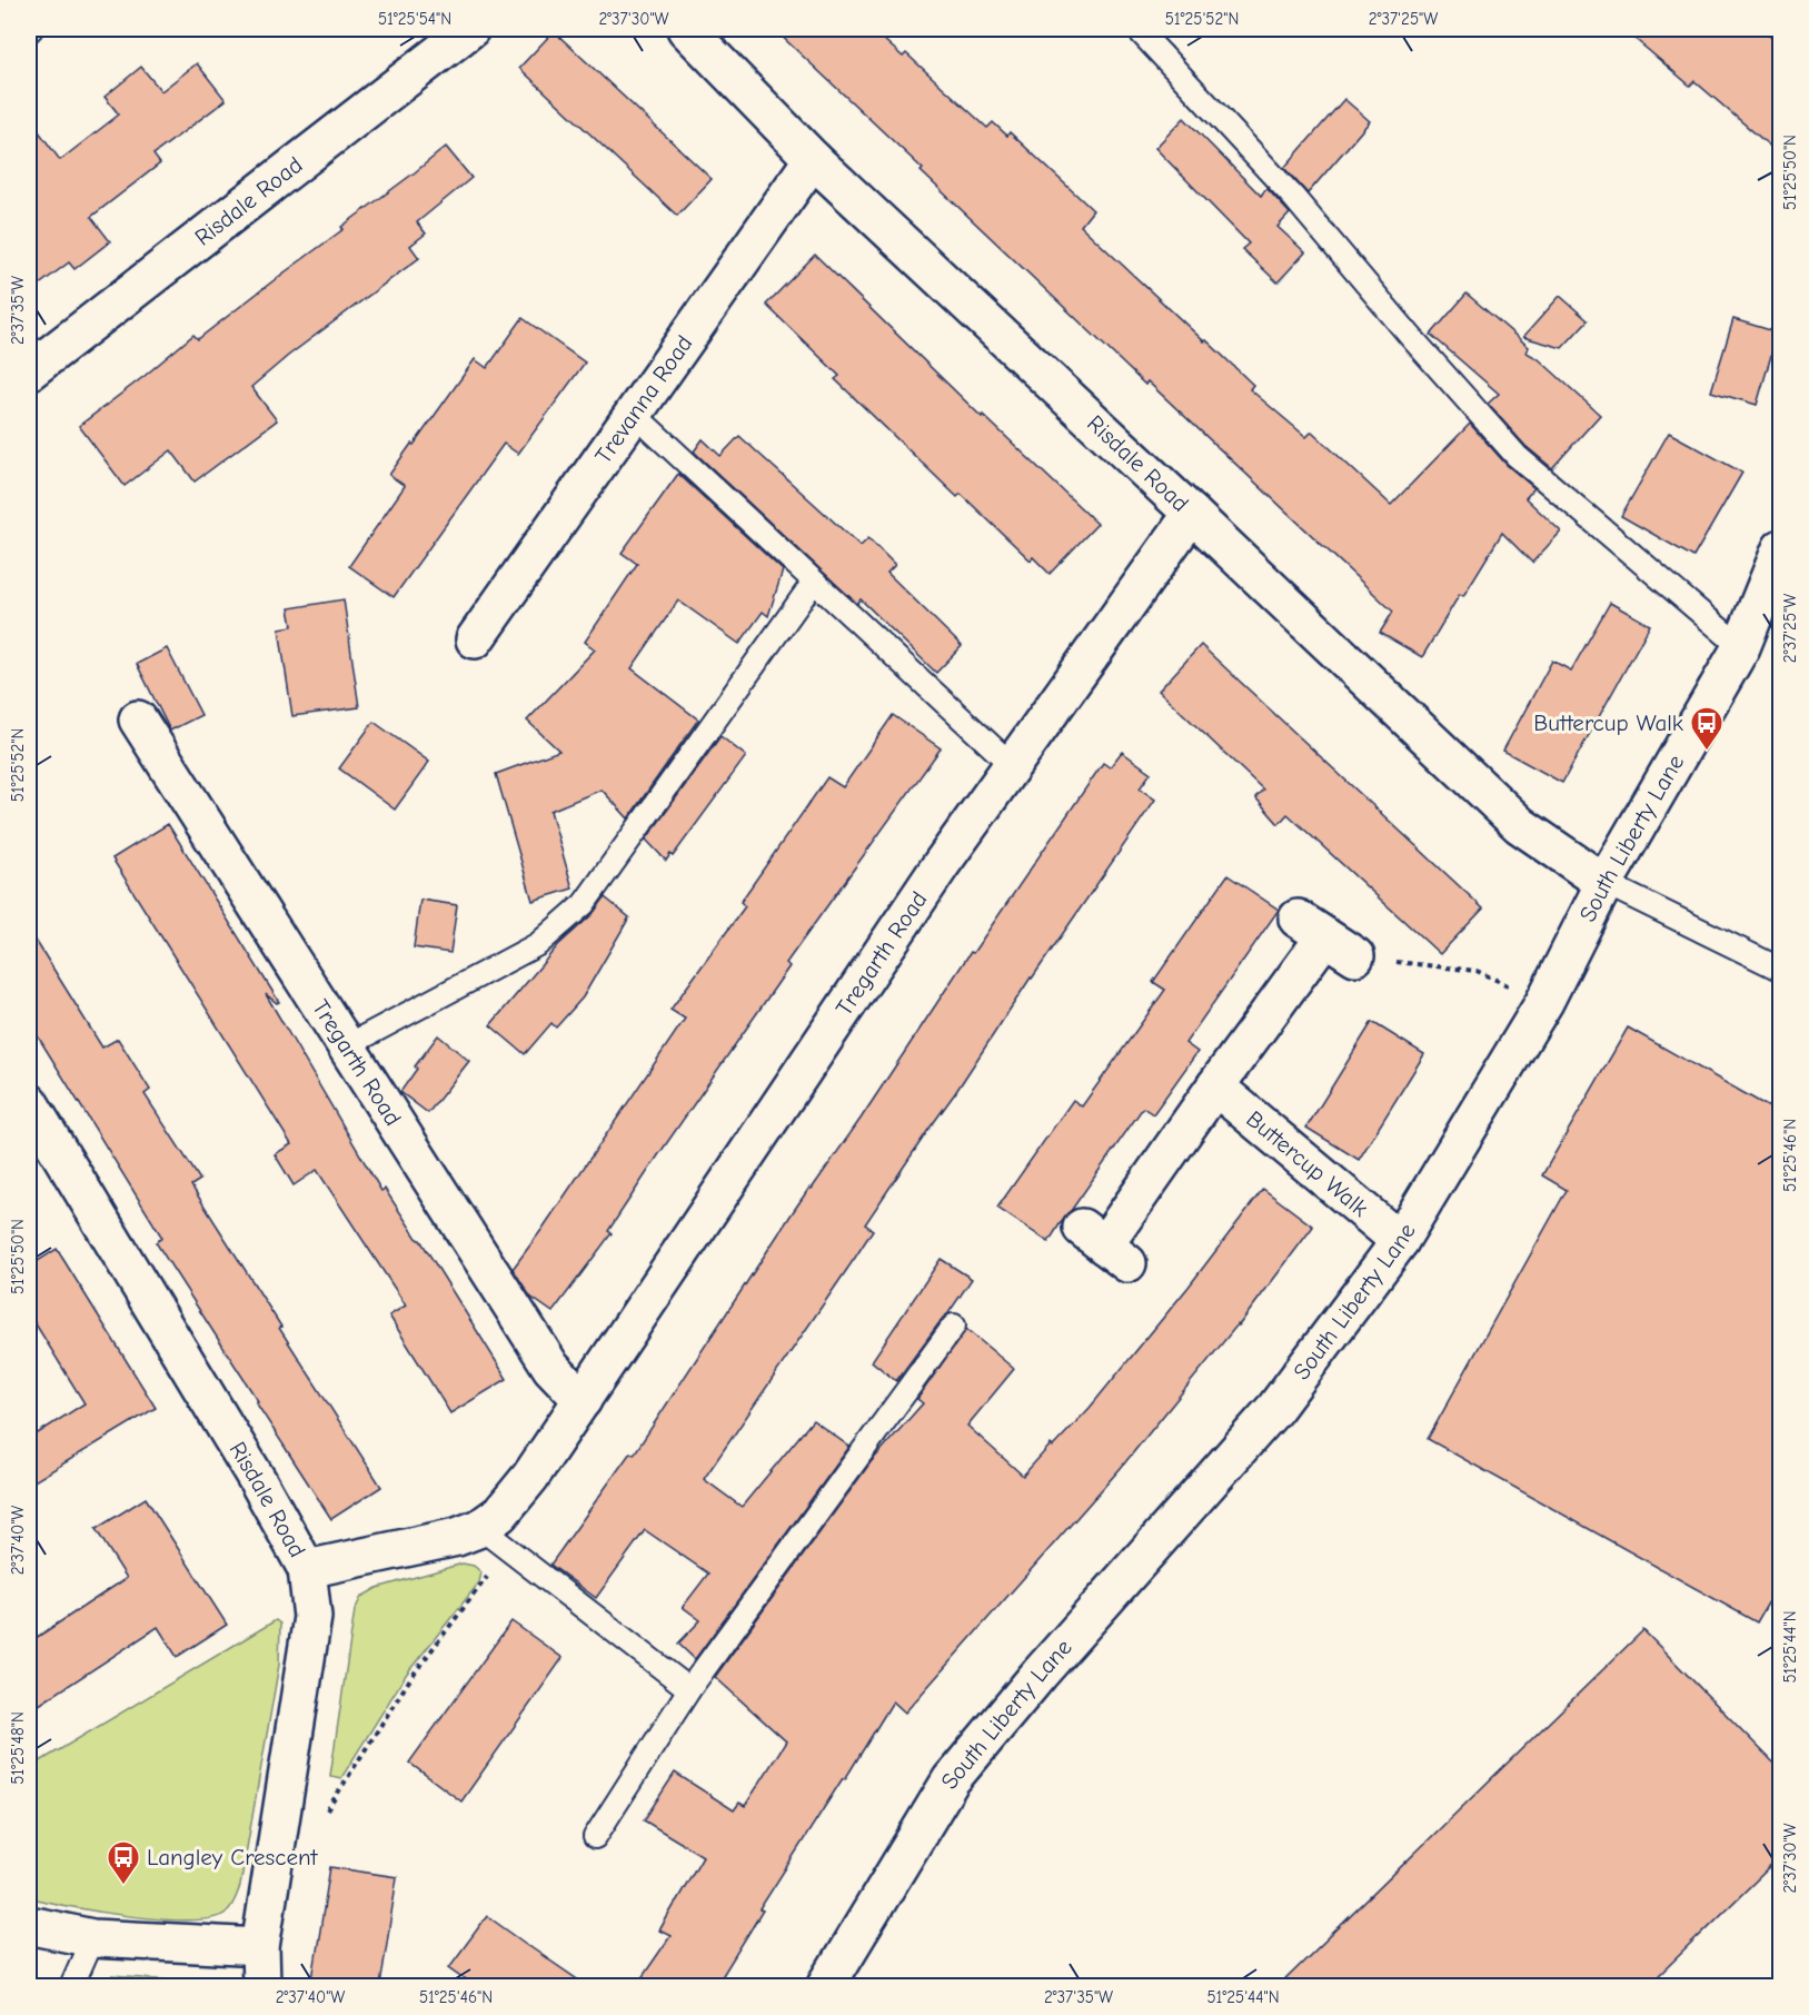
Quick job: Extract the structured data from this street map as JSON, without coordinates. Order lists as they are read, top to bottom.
{
  "streets": {
    "street": [
      "Risdale Road",
      "Trevanna Road",
      "South Liberty Lane",
      "Tregarth Road",
      "Buttercup Walk"
    ]
  },
  "crossings": [
    ["Risdale Road", "Trevanna Road"],
    ["Risdale Road", "South Liberty Lane"],
    ["Risdale Road", "Tregarth Road"],
    ["South Liberty Lane", "Buttercup Walk"]
  ],
  "places": {
    "bus stop": ["Buttercup Walk", "Langley Crescent"]
  },
  "coordinates": [
    "51°25'54\"N",
    "2°37'30\"W",
    "51°25'52\"N",
    "2°37'25\"W",
    "51°25'50\"N",
    "2°37'35\"W",
    "51°25'46\"N",
    "2°37'40\"W",
    "51°25'44\"N",
    "51°25'48\"N"
  ]
}
